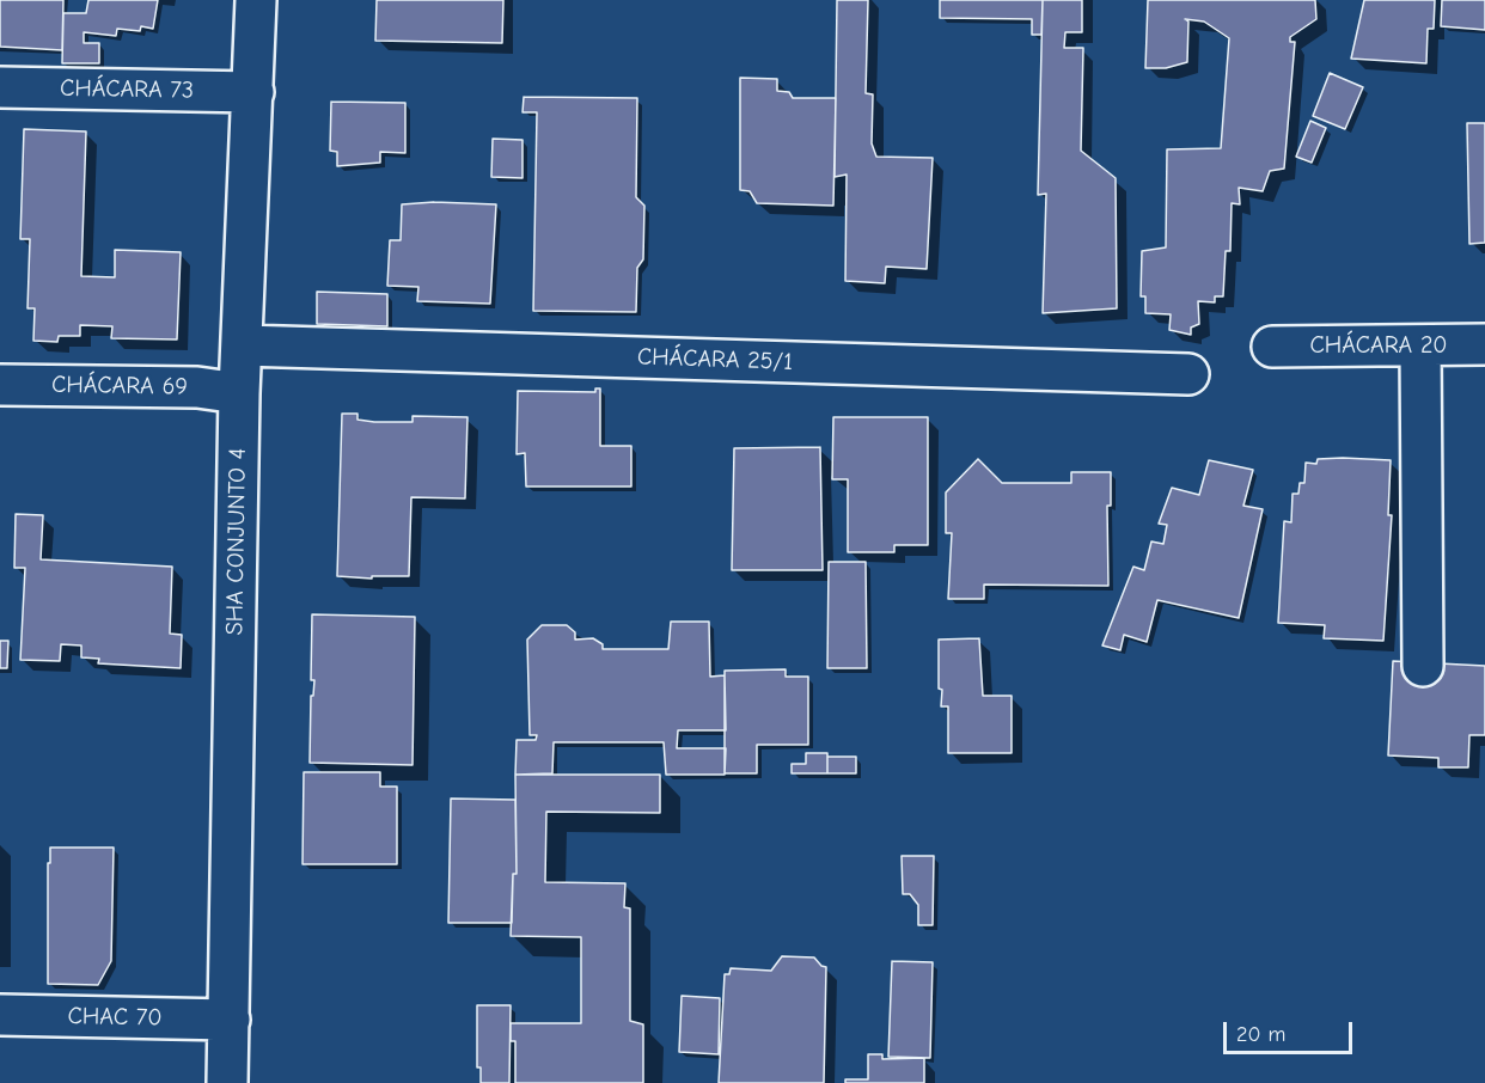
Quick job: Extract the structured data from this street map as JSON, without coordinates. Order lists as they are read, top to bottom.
{
  "streets": {
    "street": [
      "CHÁCARA 73",
      "CHÁCARA 20",
      "CHÁCARA 25/1",
      "CHÁCARA 69",
      "SHA CONJUNTO 4",
      "CHAC 70"
    ]
  },
  "crossings": [
    ["CHÁCARA 73", "SHA CONJUNTO 4"],
    ["CHÁCARA 25/1", "SHA CONJUNTO 4"],
    ["CHÁCARA 69", "SHA CONJUNTO 4"],
    ["SHA CONJUNTO 4", "CHAC 70"]
  ],
  "scale_bar": "20 m"
}
